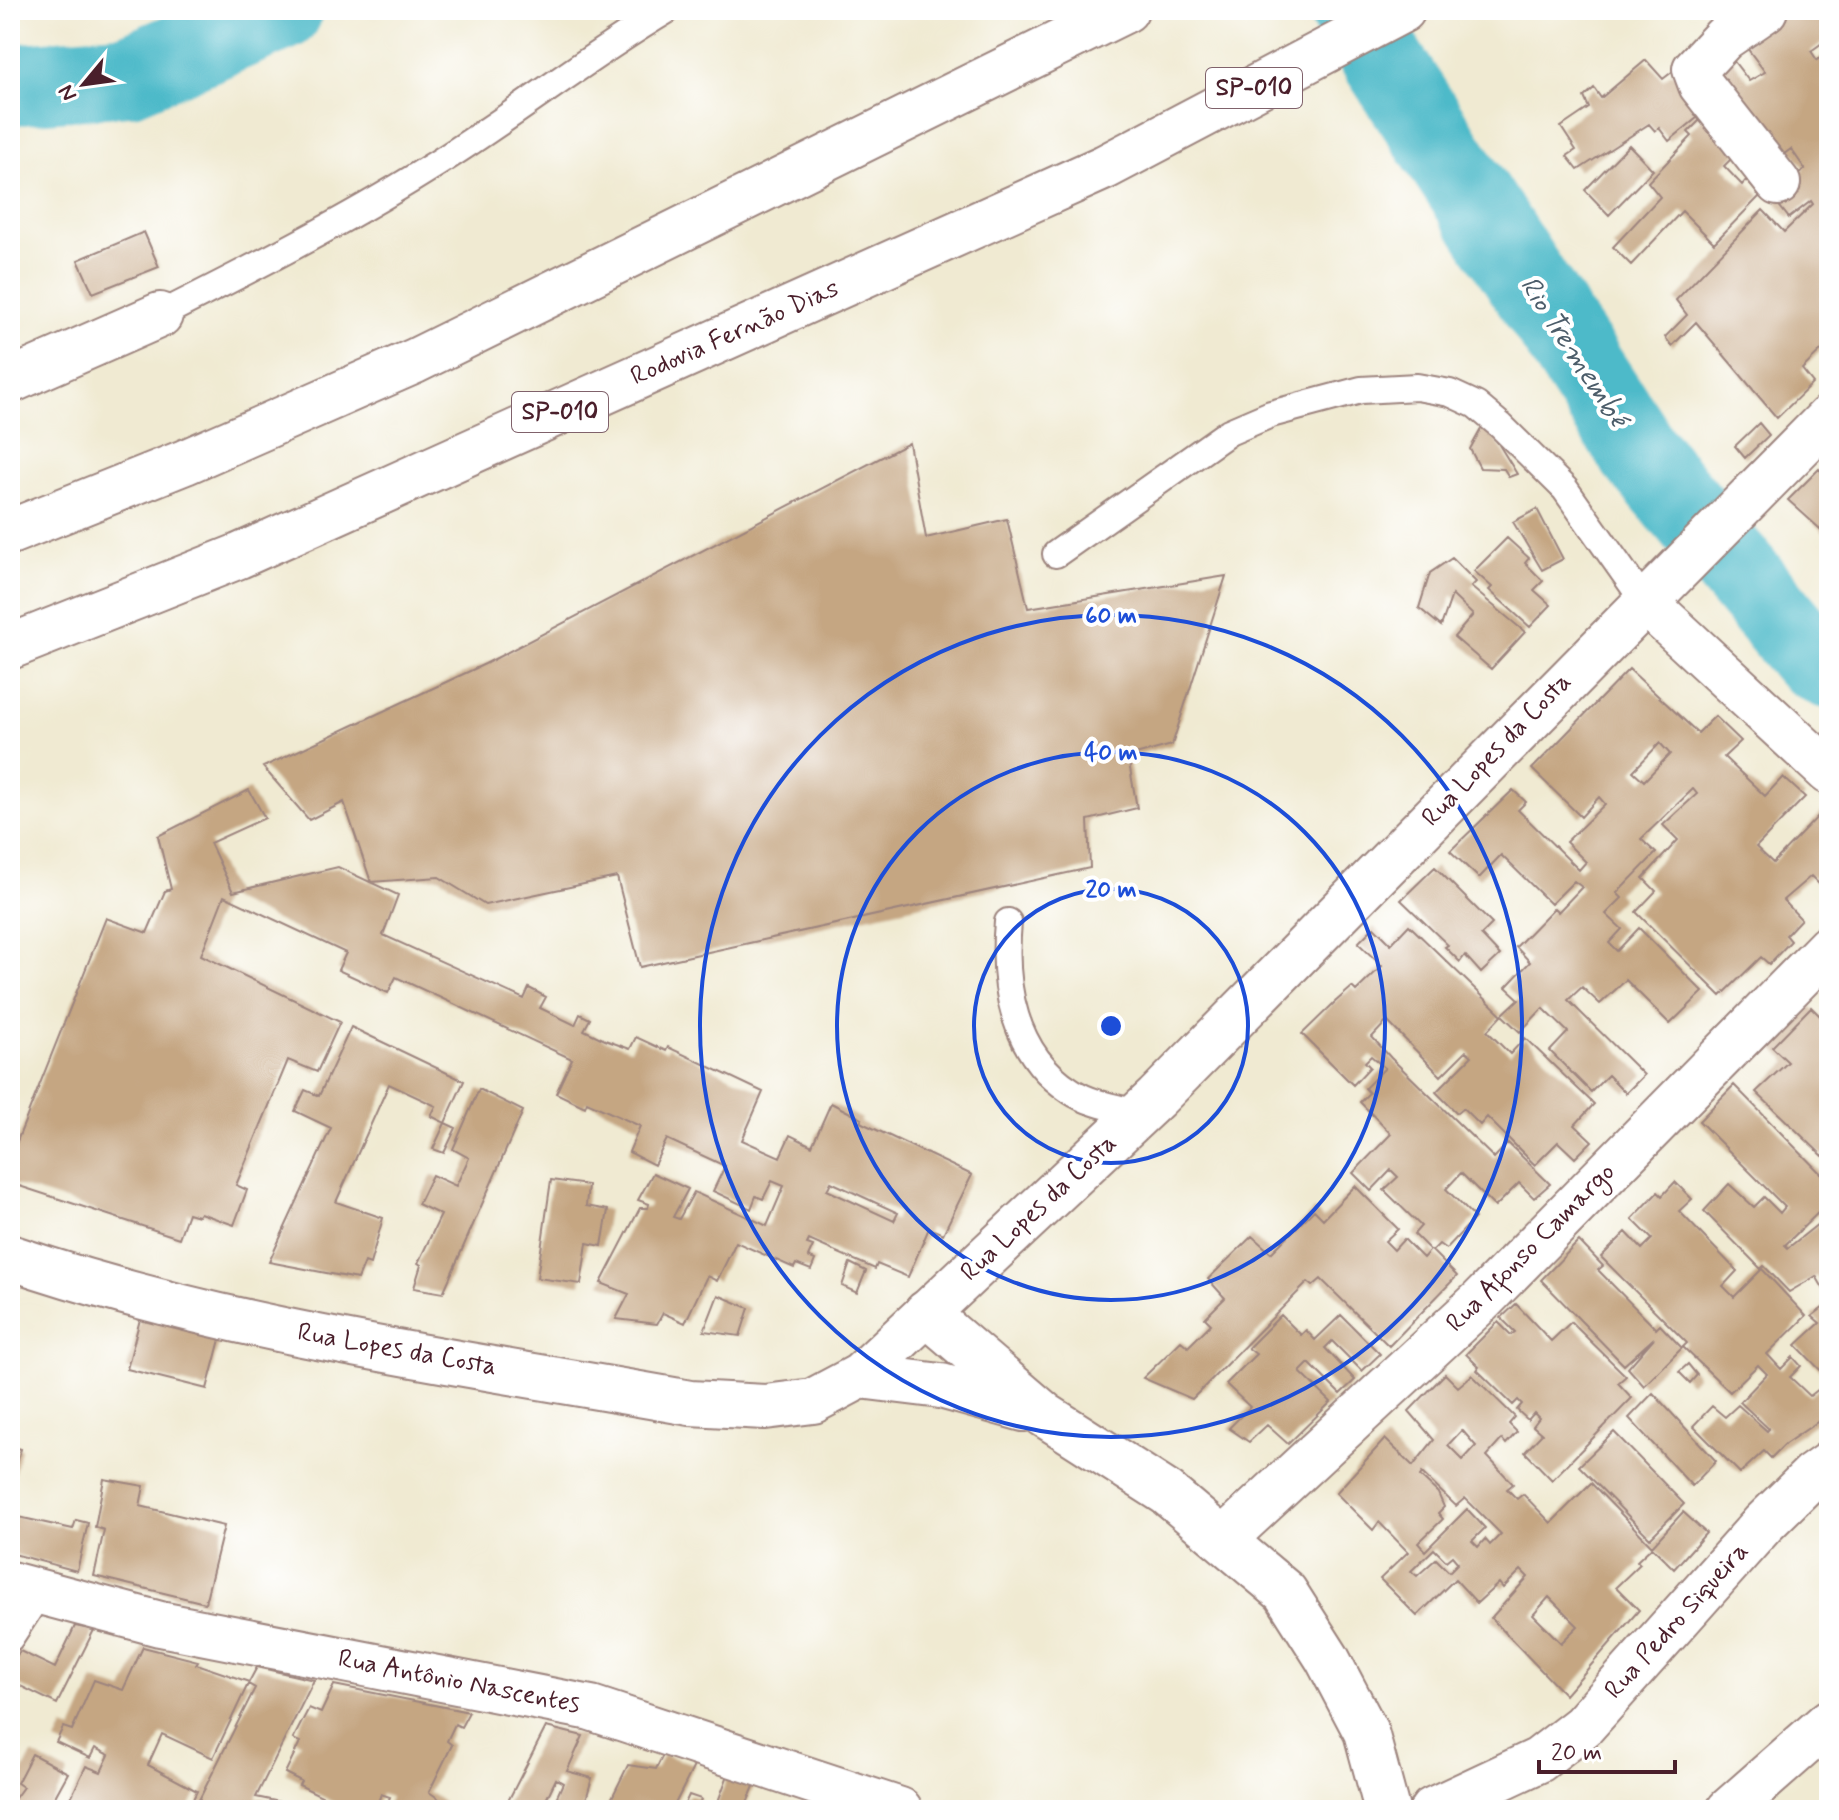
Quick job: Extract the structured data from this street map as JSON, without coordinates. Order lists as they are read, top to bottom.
{
  "streets": {
    "main road": [
      "SP-010",
      "Rodovia Fernão Dias",
      "Rua Lopes da Costa",
      "Rua Afonso Camargo",
      "Rua Pedro Siqueira",
      "Rua Antônio Nascentes"
    ]
  },
  "water": ["Rio Tremembé"],
  "scale_bar": "20 m",
  "north": "bottom left",
  "rings": ["60 m", "40 m", "20 m"]
}
